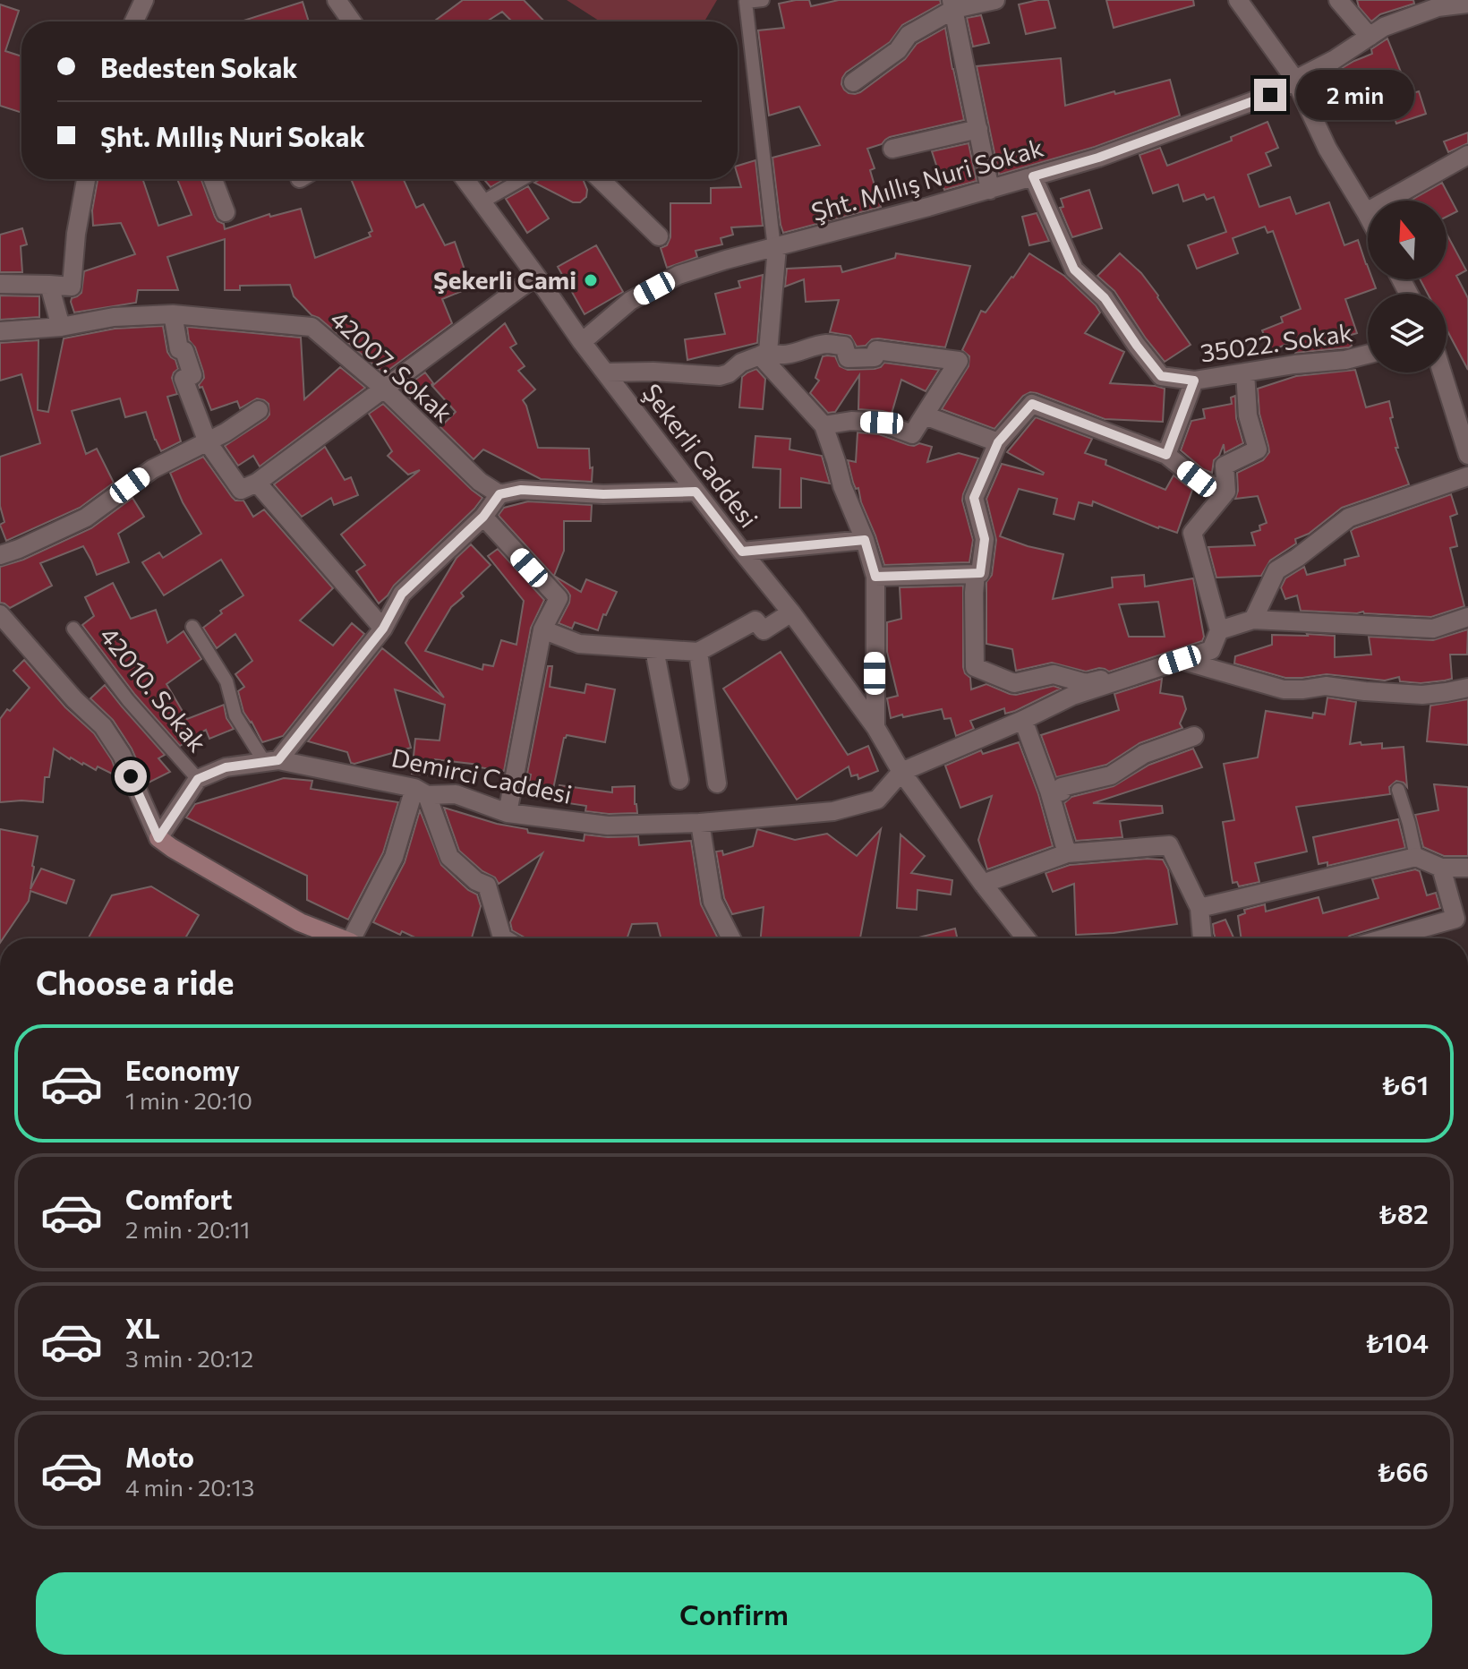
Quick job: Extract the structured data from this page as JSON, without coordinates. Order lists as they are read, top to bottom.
{
  "streets": {
    "street": [
      "Şht. Mıllış Nuri Sokak",
      "35022. Sokak",
      "42007. Sokak",
      "Şekerli Caddesi",
      "Demirci Caddesi"
    ],
    "lane": ["42010. Sokak"]
  },
  "crossings": [
    ["Şht. Mıllış Nuri Sokak", "35022. Sokak"],
    ["Şht. Mıllış Nuri Sokak", "Şekerli Caddesi"],
    ["Şekerli Caddesi", "Demirci Caddesi"],
    ["42010. Sokak", "Demirci Caddesi"]
  ],
  "places": ["Şekerli Cami"],
  "north": "top",
  "page": {
    "banner": ["Bedesten Sokak", "Şht. Mıllış Nuri Sokak"],
    "bubble": "2 min",
    "heading": "Choose a ride",
    "list": [
      {
        "name": "Economy",
        "note": "1 min · 20:10",
        "value": "₺61"
      },
      {
        "name": "Comfort",
        "note": "2 min · 20:11",
        "value": "₺82"
      },
      {
        "name": "XL",
        "note": "3 min · 20:12",
        "value": "₺104"
      },
      {
        "name": "Moto",
        "note": "4 min · 20:13",
        "value": "₺66"
      }
    ],
    "buttons": "Confirm"
  }
}
